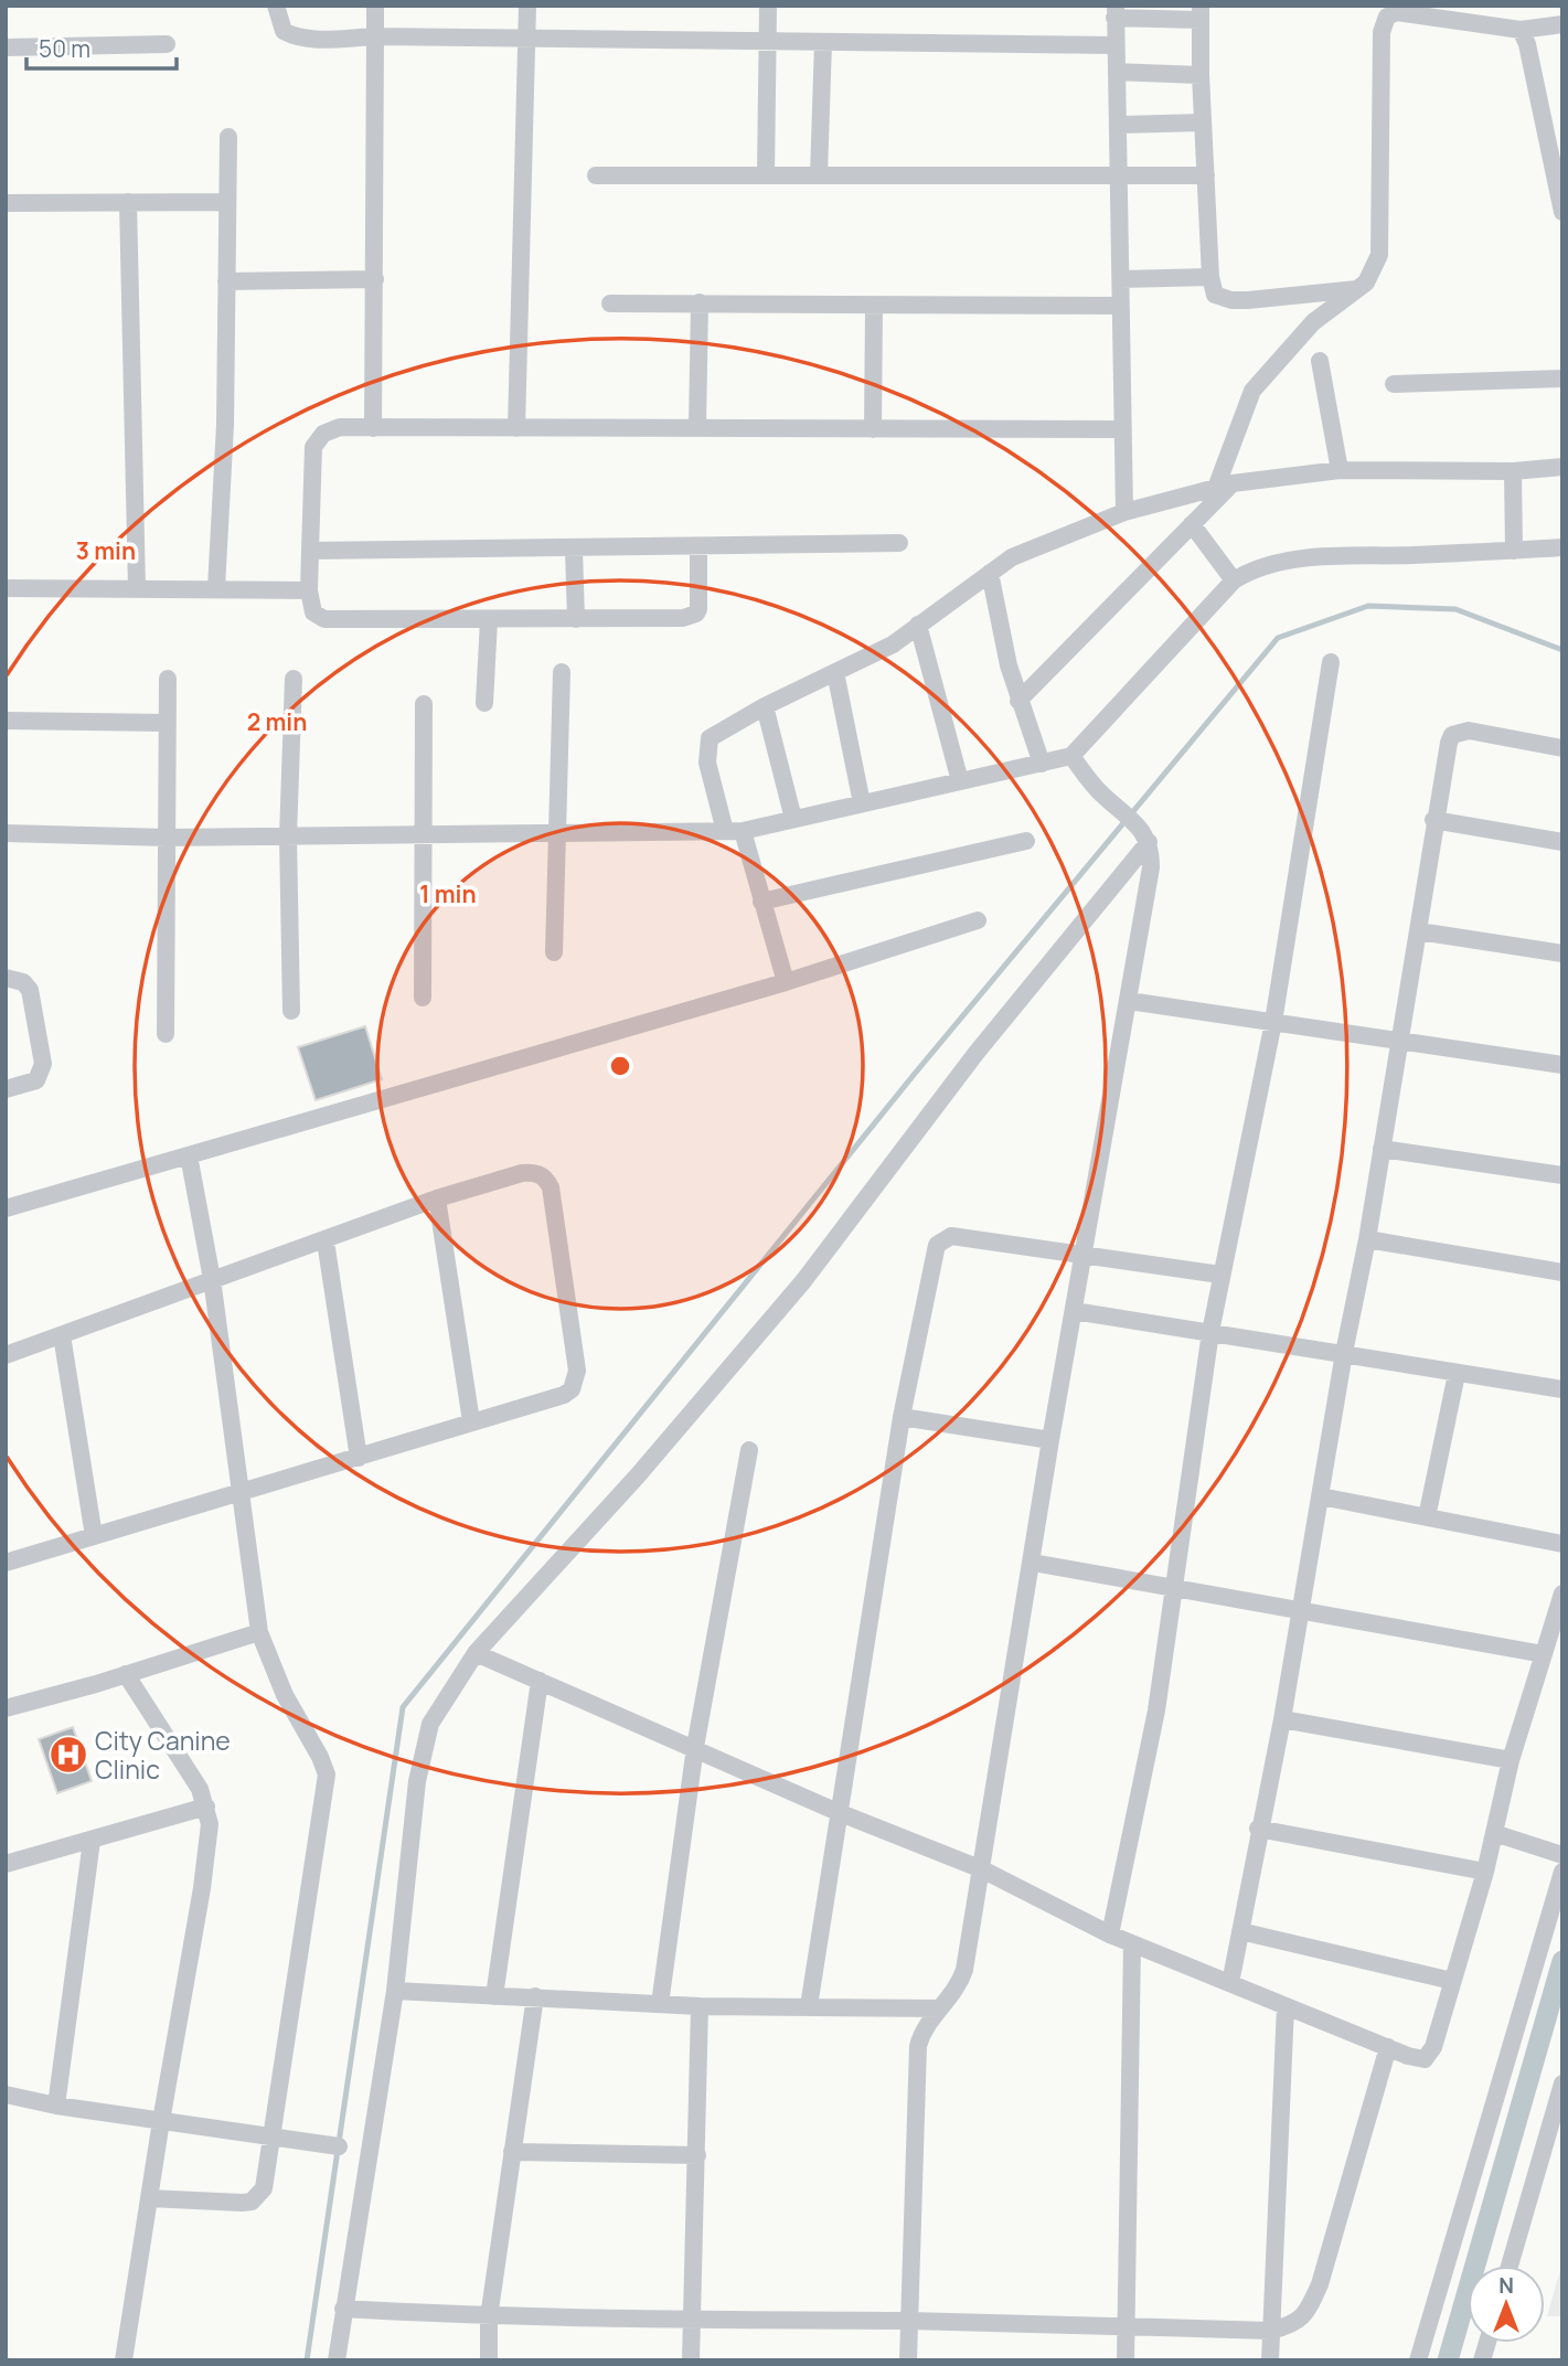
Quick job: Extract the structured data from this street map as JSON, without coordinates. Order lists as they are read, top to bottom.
{
  "places": {
    "hospital": ["City Canine Clinic"]
  },
  "scale_bar": "50 m",
  "north": "top",
  "rings": ["3 min", "2 min", "1 min"]
}
